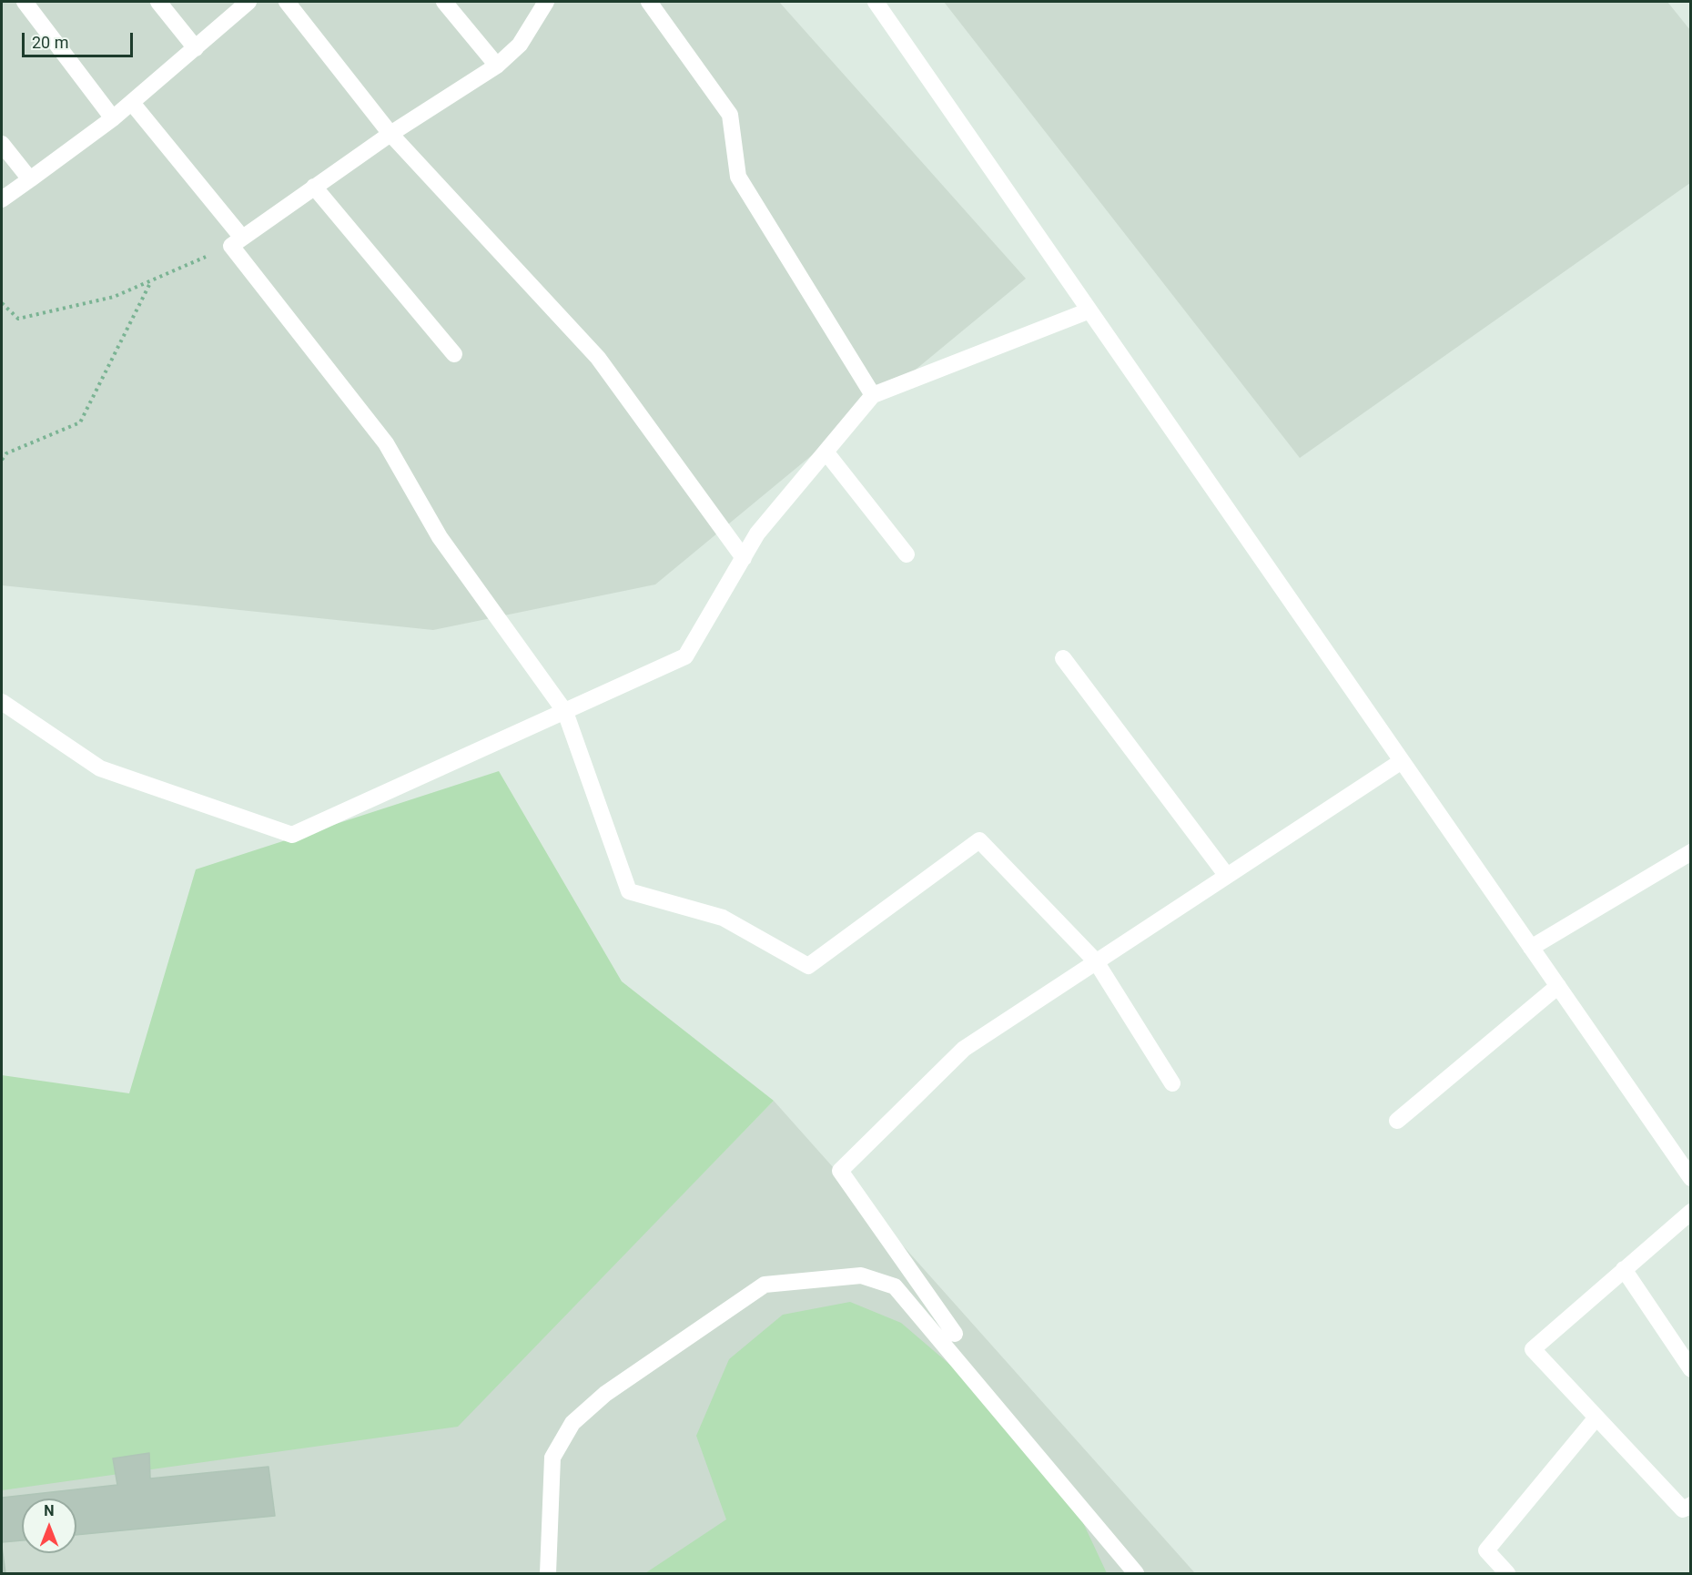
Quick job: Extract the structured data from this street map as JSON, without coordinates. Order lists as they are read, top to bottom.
{
  "scale_bar": "20 m",
  "north": "top"
}
